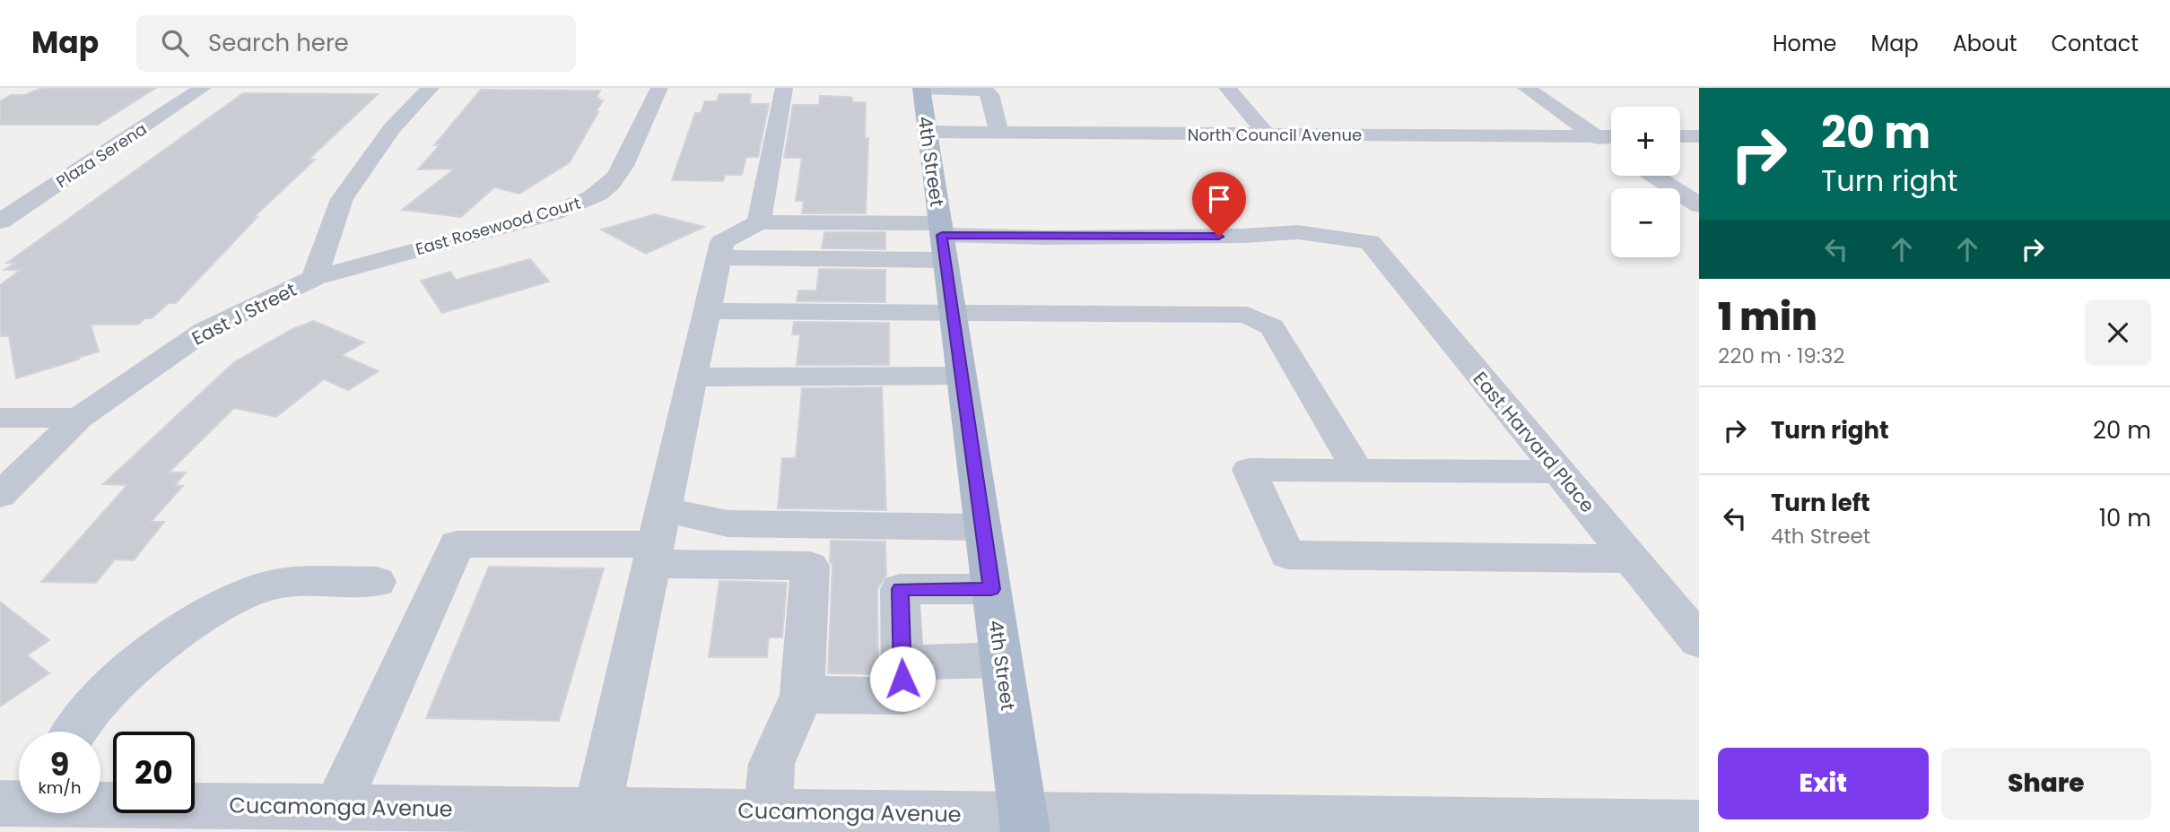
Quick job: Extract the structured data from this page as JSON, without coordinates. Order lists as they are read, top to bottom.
{
  "streets": {
    "main road": ["4th Street"],
    "street": [
      "North Council Avenue",
      "Plaza Serena",
      "East Rosewood Court",
      "East J Street",
      "East Harvard Place",
      "Cucamonga Avenue"
    ]
  },
  "crossings": [
    ["North Council Avenue", "4th Street"],
    ["4th Street", "East Harvard Place"],
    ["4th Street", "Cucamonga Avenue"],
    ["East Rosewood Court", "East J Street"]
  ],
  "page": {
    "header": "Map",
    "search": "Search here",
    "nav": [
      "Home",
      "Map",
      "About",
      "Contact"
    ],
    "turn": ["20 m", "Turn right"],
    "map_buttons": ["+", "−"],
    "heading": ["1 min", "220 m · 19:32"],
    "list": [
      {
        "name": "Turn right",
        "value": "20 m"
      },
      {
        "name": "Turn left",
        "note": "4th Street",
        "value": "10 m"
      }
    ],
    "speed": "9 km/h",
    "limit": "20",
    "buttons": ["Exit", "Share"]
  }
}
